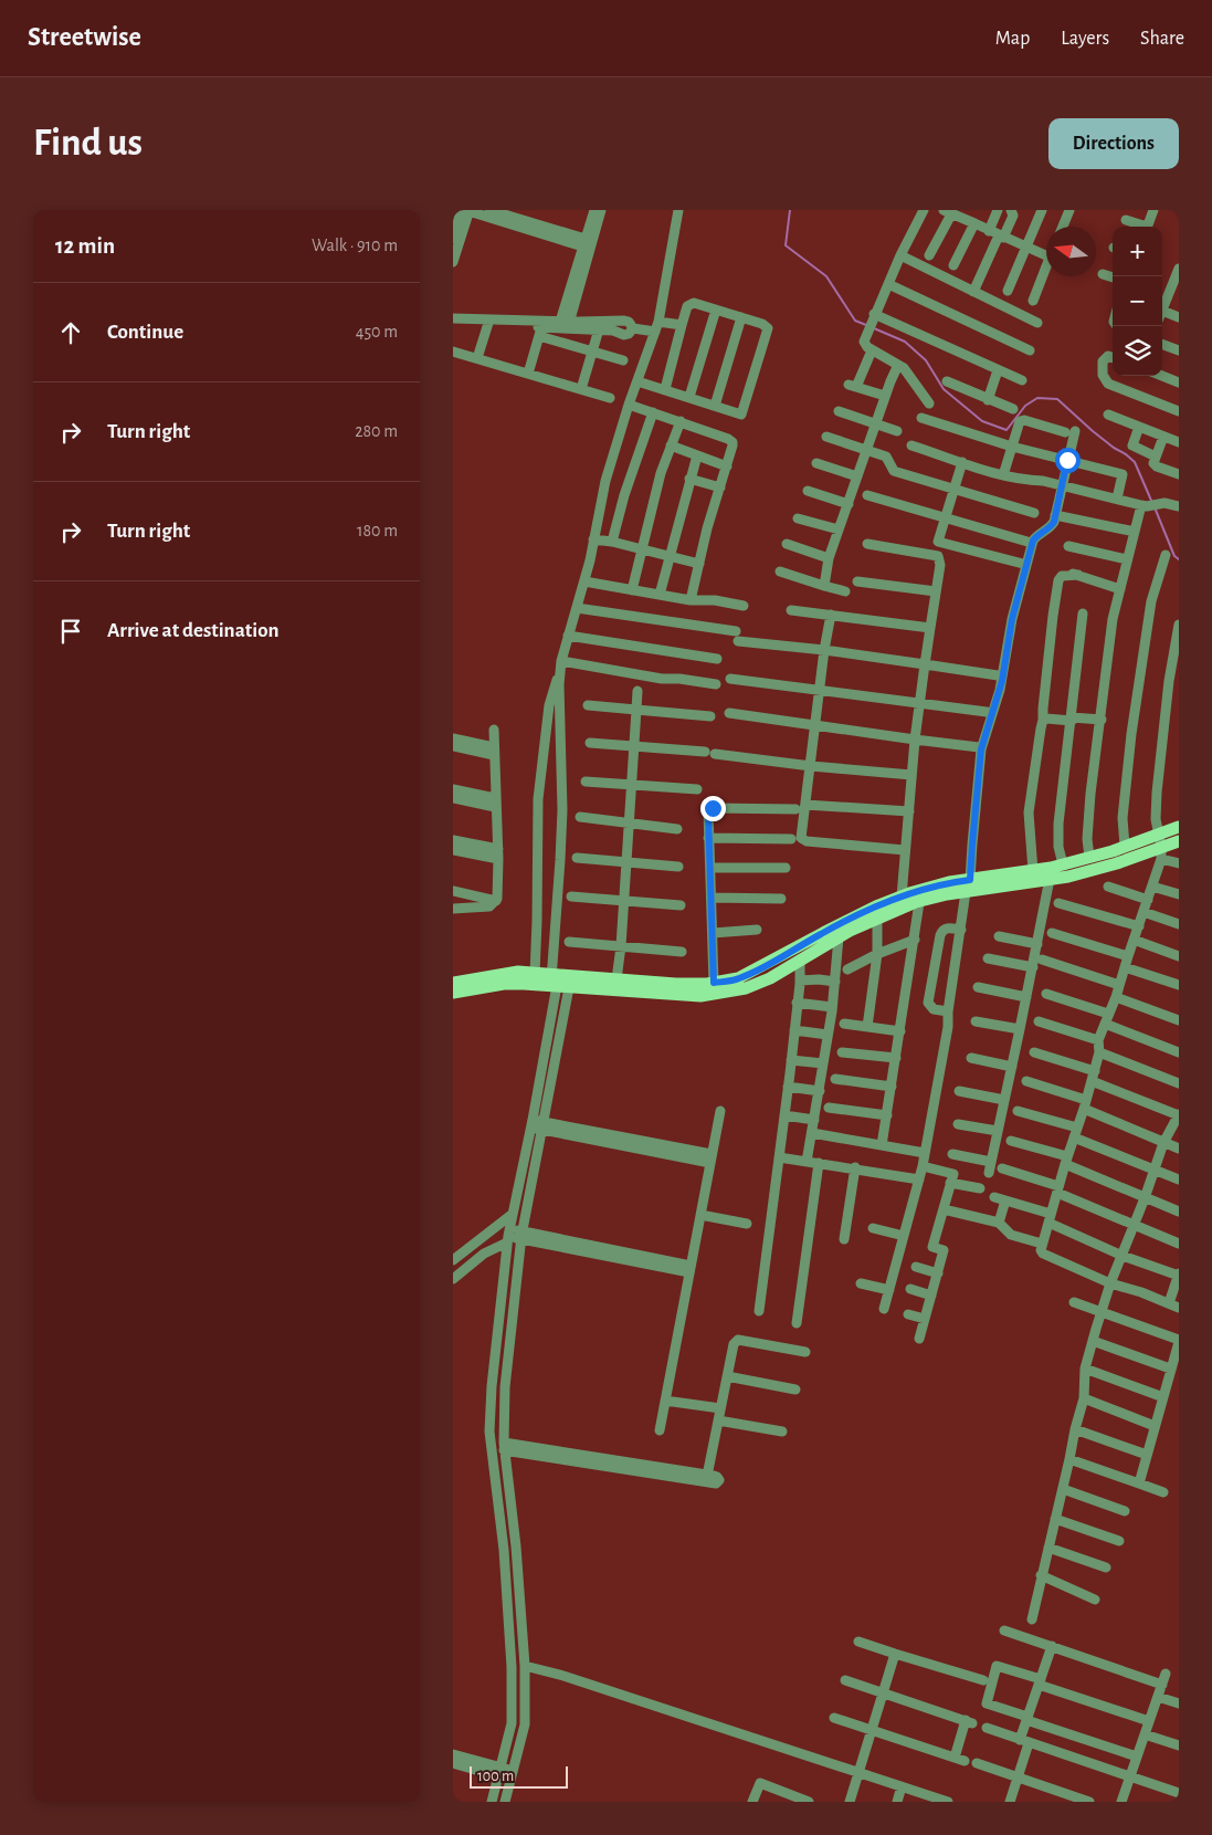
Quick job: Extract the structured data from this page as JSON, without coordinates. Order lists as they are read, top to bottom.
{
  "scale_bar": "100 m",
  "north": "left",
  "page": {
    "header": "Streetwise",
    "nav": ["Map", "Layers", "Share"],
    "buttons": "Directions",
    "title": "Find us",
    "heading": ["12 min", "Walk · 910 m"],
    "map_buttons": ["+", "−"],
    "list": [
      ["Continue", "450 m"],
      ["Turn right", "280 m"],
      ["Turn right", "180 m"],
      "Arrive at destination"
    ],
    "scale": "100 m"
  }
}
